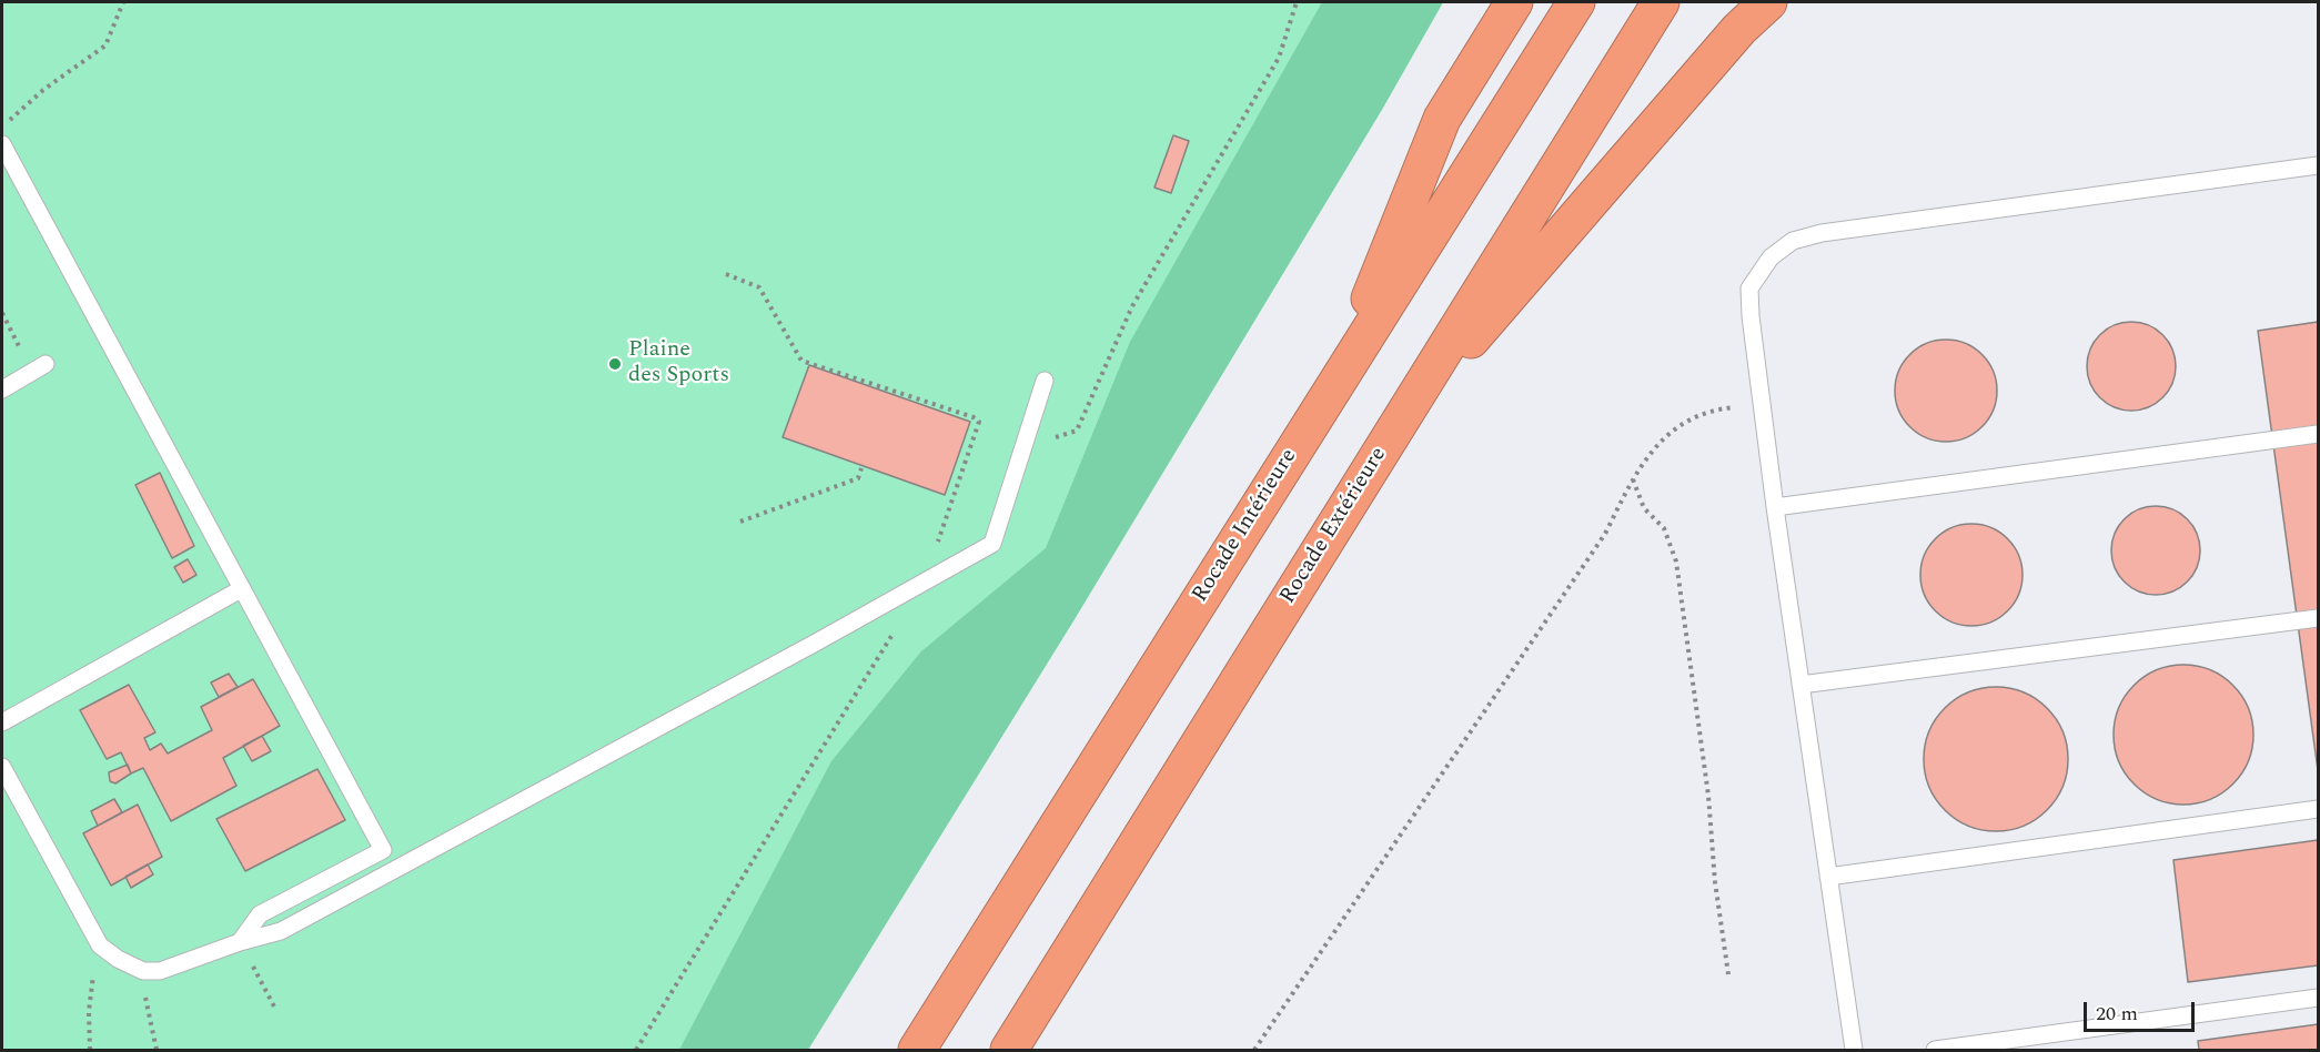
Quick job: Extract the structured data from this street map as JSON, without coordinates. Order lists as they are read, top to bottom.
{
  "streets": {
    "highway": ["Rocade Intérieure", "Rocade Extérieure"]
  },
  "places": ["Plaine des Sports"],
  "scale_bar": "20 m"
}
